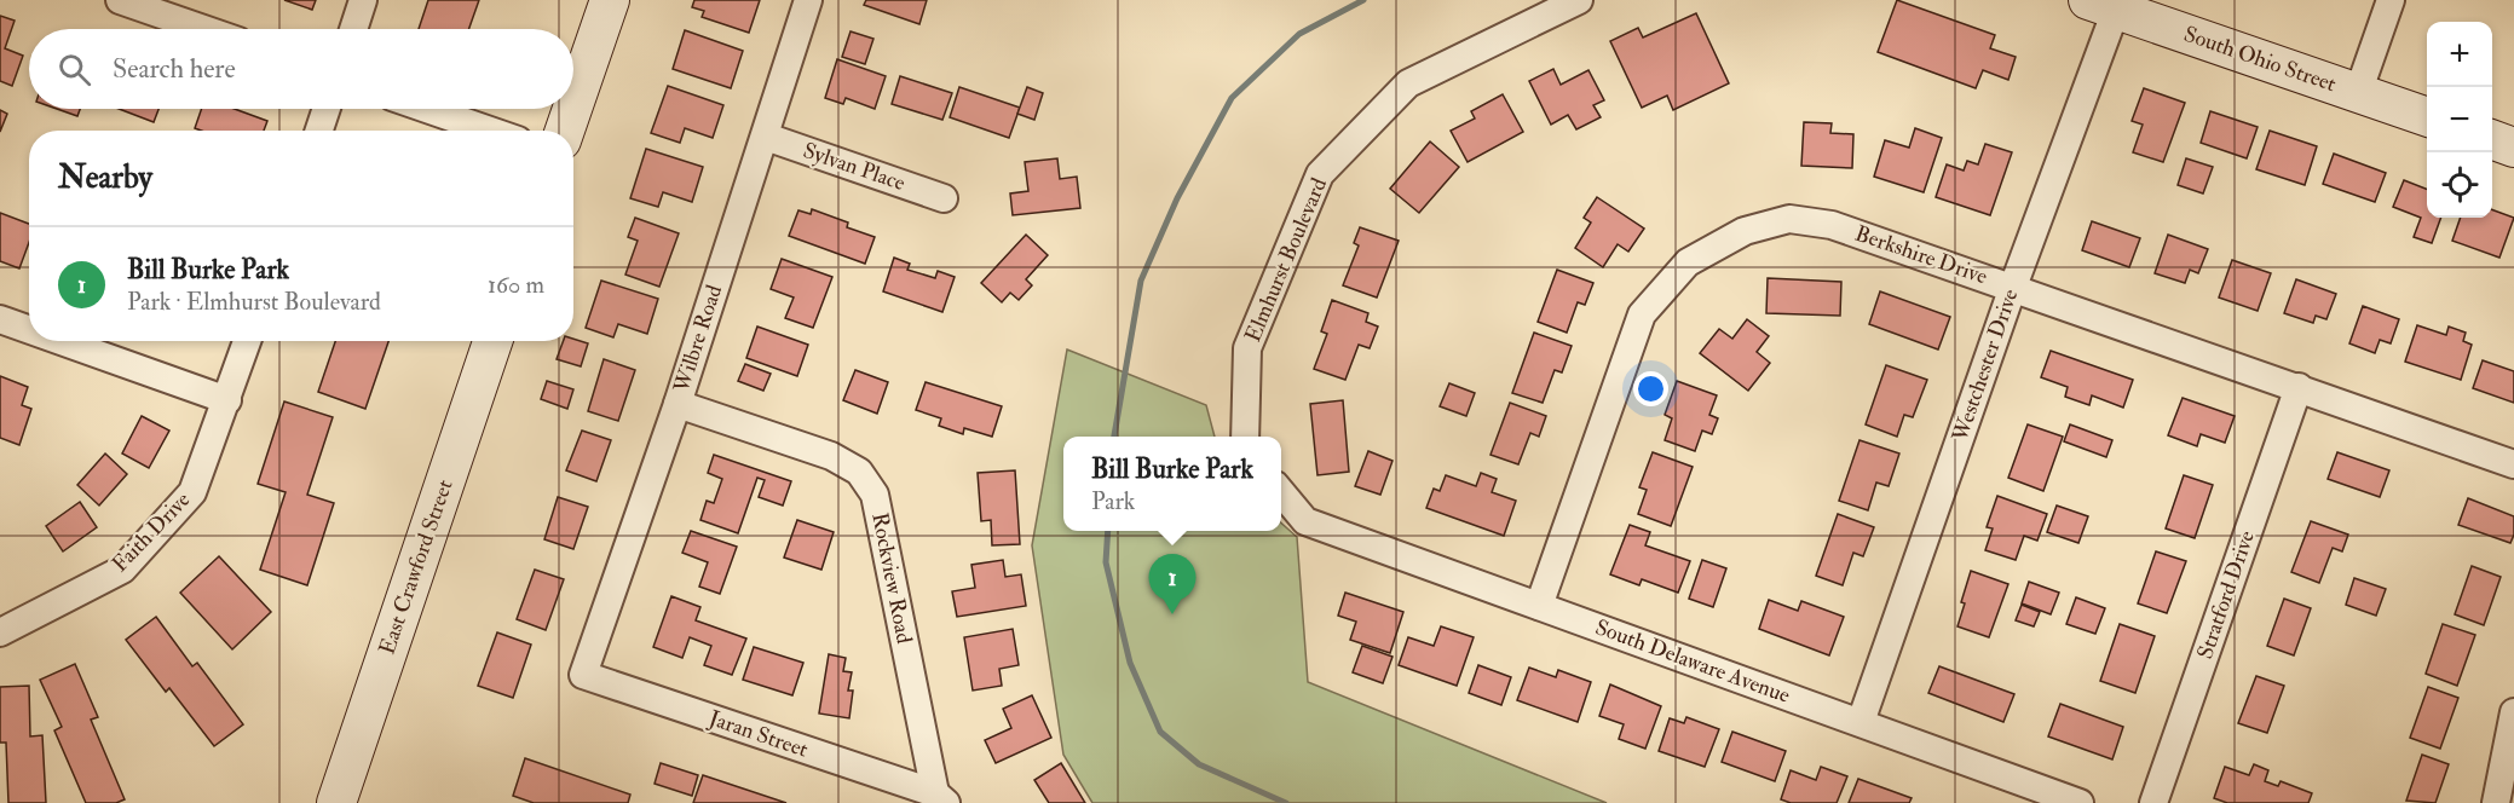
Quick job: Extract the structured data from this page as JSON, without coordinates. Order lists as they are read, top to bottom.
{
  "streets": {
    "street": [
      "South Ohio Street",
      "Sylvan Place",
      "Berkshire Drive",
      "Elmhurst Boulevard",
      "Wilbre Road",
      "Westchester Drive",
      "Faith Drive",
      "East Crawford Street",
      "Rockview Road",
      "Stratford Drive",
      "South Delaware Avenue",
      "Jaran Street"
    ]
  },
  "crossings": [
    ["South Ohio Street", "Westchester Drive"],
    ["Sylvan Place", "Wilbre Road"],
    ["Berkshire Drive", "Westchester Drive"],
    ["Berkshire Drive", "Stratford Drive"],
    ["Berkshire Drive", "South Delaware Avenue"],
    ["Wilbre Road", "Rockview Road"],
    ["Wilbre Road", "Jaran Street"],
    ["Westchester Drive", "South Delaware Avenue"],
    ["Rockview Road", "Jaran Street"]
  ],
  "page": {
    "map_buttons": ["+", "−"],
    "search": "Search here",
    "heading": "Nearby",
    "list": [
      {
        "mark": "1",
        "name": "Bill Burke Park",
        "note": "Park · Elmhurst Boulevard",
        "value": "160 m"
      }
    ],
    "popup": ["Bill Burke Park", "Park"],
    "pins": "1"
  }
}
